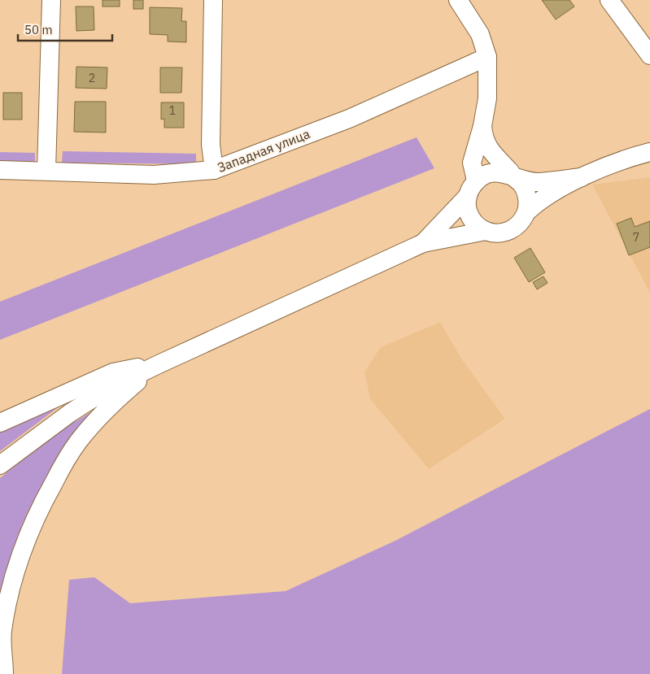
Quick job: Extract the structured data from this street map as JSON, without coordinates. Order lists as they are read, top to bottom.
{
  "streets": {
    "street": ["Западная улица"]
  },
  "house_numbers": ["2", "1", "7"],
  "scale_bar": "50 m"
}
